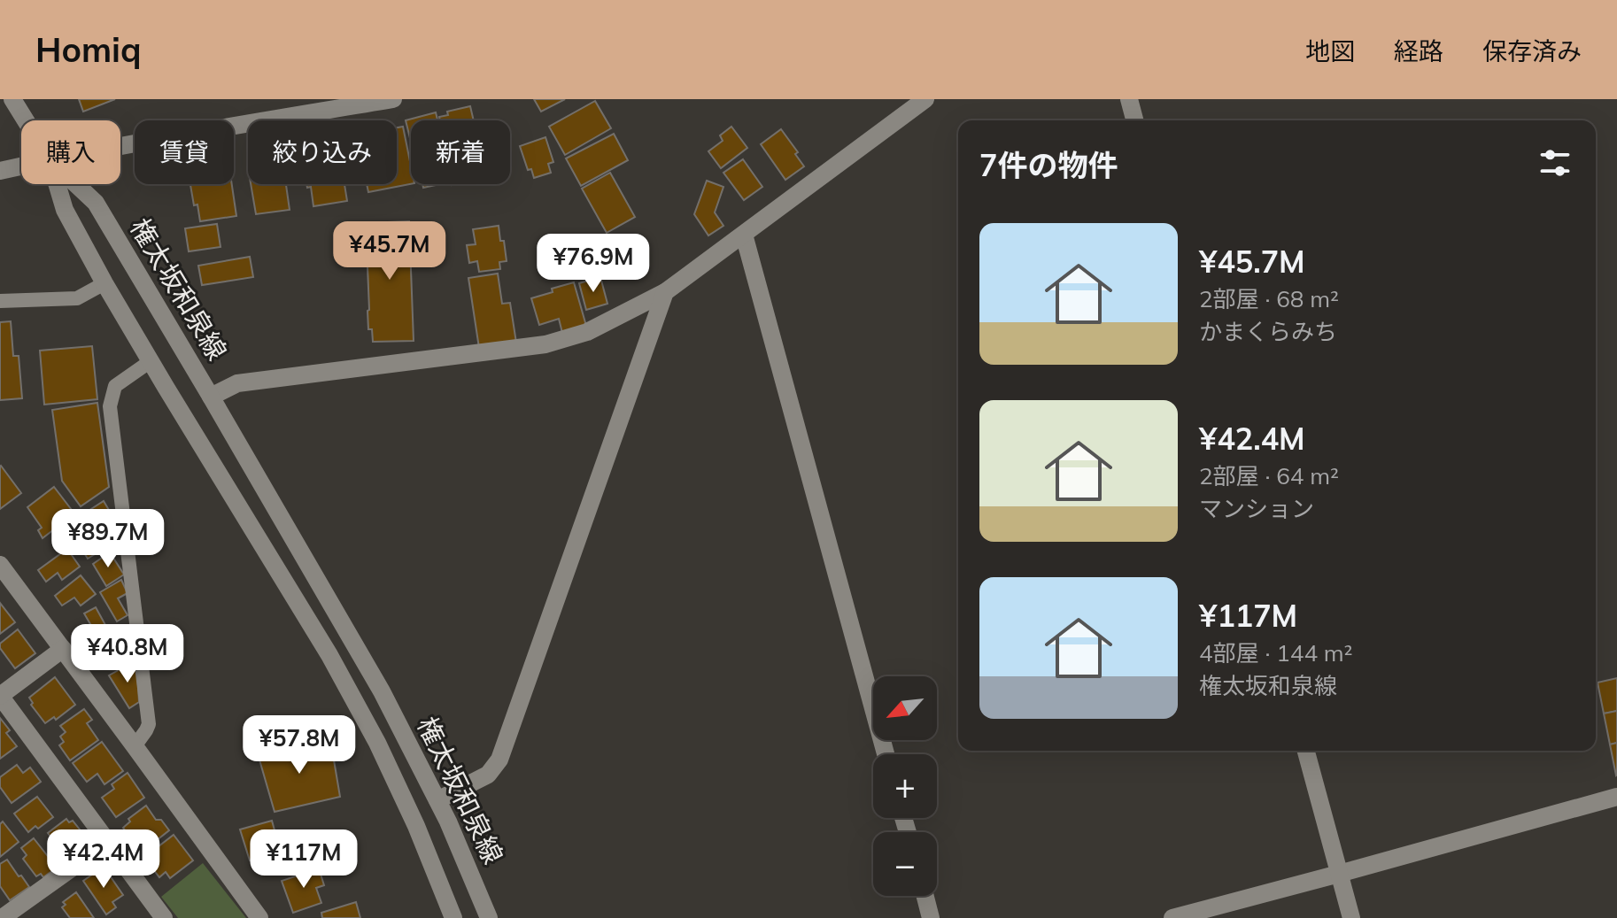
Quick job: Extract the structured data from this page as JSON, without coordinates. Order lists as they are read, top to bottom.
{
  "streets": {
    "street": ["権太坂和泉線"]
  },
  "north": "bottom left",
  "page": {
    "header": "Homiq",
    "nav": ["地図", "経路", "保存済み"],
    "chip": [
      "購入",
      "賃貸",
      "絞り込み",
      "新着"
    ],
    "heading": "7件の物件",
    "list": [
      {
        "name": "¥45.7M",
        "note": "2部屋 · 68 m² · かまくらみち"
      },
      {
        "name": "¥42.4M",
        "note": "2部屋 · 64 m² · マンション"
      },
      {
        "name": "¥117M",
        "note": "4部屋 · 144 m² · 権太坂和泉線"
      }
    ],
    "price": [
      "¥45.7M",
      "¥76.9M",
      "¥89.7M",
      "¥40.8M",
      "¥57.8M",
      "¥42.4M",
      "¥117M"
    ],
    "map_buttons": ["+", "−"]
  }
}
